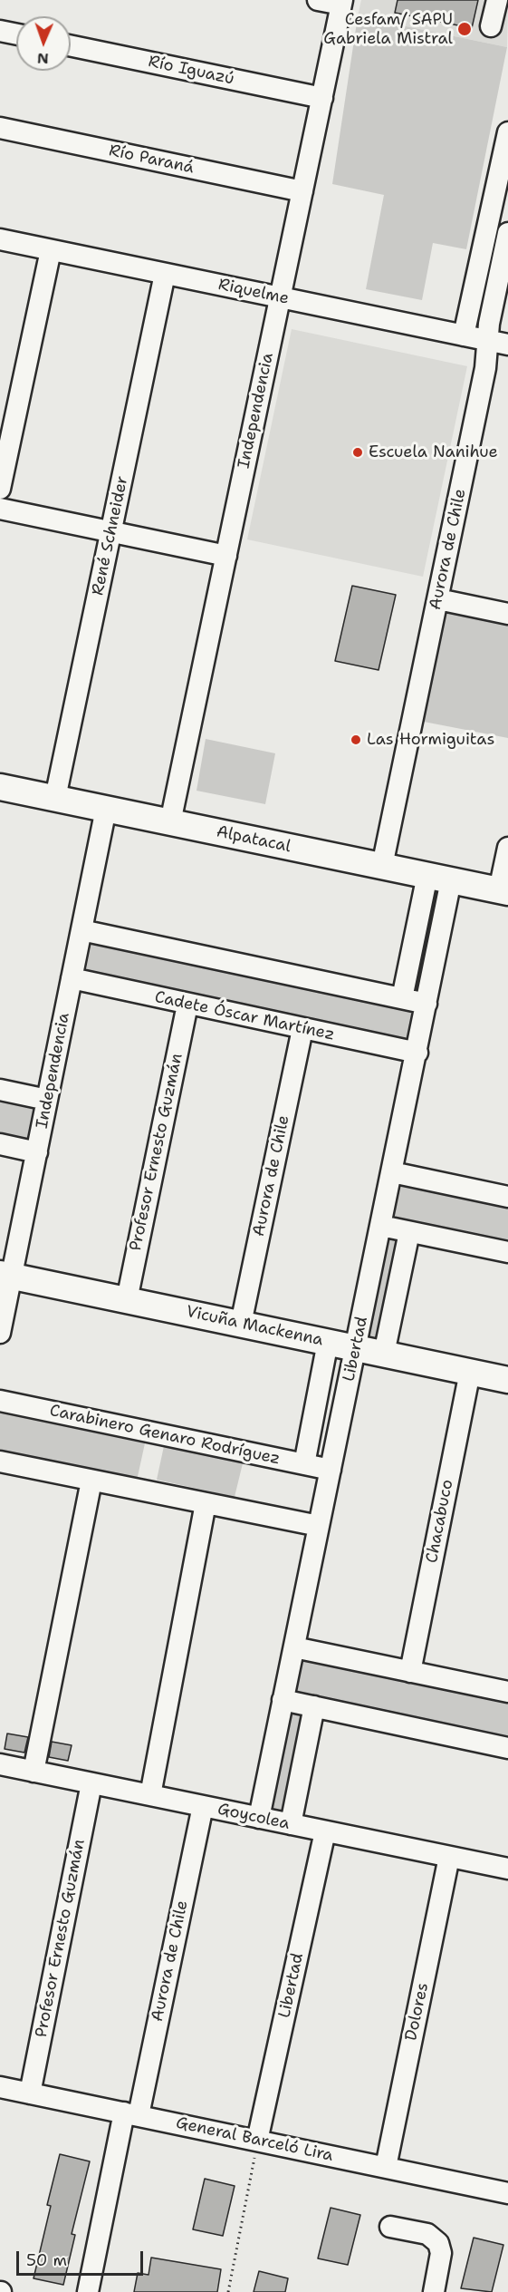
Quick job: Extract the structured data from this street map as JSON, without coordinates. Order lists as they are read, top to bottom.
{
  "streets": {
    "main road": ["Alpatacal", "Vicuña Mackenna"],
    "street": [
      "Río Iguazú",
      "Río Paraná",
      "Riquelme",
      "Independencia",
      "René Schneider",
      "Aurora de Chile",
      "Cadete Óscar Martínez",
      "Profesor Ernesto Guzmán",
      "Libertad",
      "Carabinero Genaro Rodríguez",
      "Chacabuco",
      "Goycolea",
      "Dolores",
      "General Barceló Lira"
    ]
  },
  "crossings": [
    ["Río Iguazú", "Independencia"],
    ["Río Paraná", "Independencia"],
    ["Riquelme", "Independencia"],
    ["Riquelme", "René Schneider"],
    ["Riquelme", "Aurora de Chile"],
    ["Independencia", "Alpatacal"],
    ["Independencia", "Cadete Óscar Martínez"],
    ["Independencia", "Vicuña Mackenna"],
    ["René Schneider", "Alpatacal"],
    ["Aurora de Chile", "Alpatacal"],
    ["Aurora de Chile", "Cadete Óscar Martínez"],
    ["Aurora de Chile", "Vicuña Mackenna"],
    ["Aurora de Chile", "Goycolea"],
    ["Aurora de Chile", "General Barceló Lira"],
    ["Alpatacal", "Libertad"],
    ["Cadete Óscar Martínez", "Profesor Ernesto Guzmán"],
    ["Cadete Óscar Martínez", "Libertad"],
    ["Profesor Ernesto Guzmán", "Vicuña Mackenna"],
    ["Profesor Ernesto Guzmán", "Goycolea"],
    ["Profesor Ernesto Guzmán", "General Barceló Lira"],
    ["Vicuña Mackenna", "Libertad"],
    ["Vicuña Mackenna", "Chacabuco"],
    ["Libertad", "Carabinero Genaro Rodríguez"],
    ["Libertad", "Goycolea"],
    ["Libertad", "General Barceló Lira"],
    ["Goycolea", "Dolores"],
    ["Dolores", "General Barceló Lira"]
  ],
  "places": ["Cesfam/ SAPU Gabriela Mistral", "Escuela Nanihue", "Las Hormiguitas"],
  "scale_bar": "50 m",
  "north": "bottom"
}
